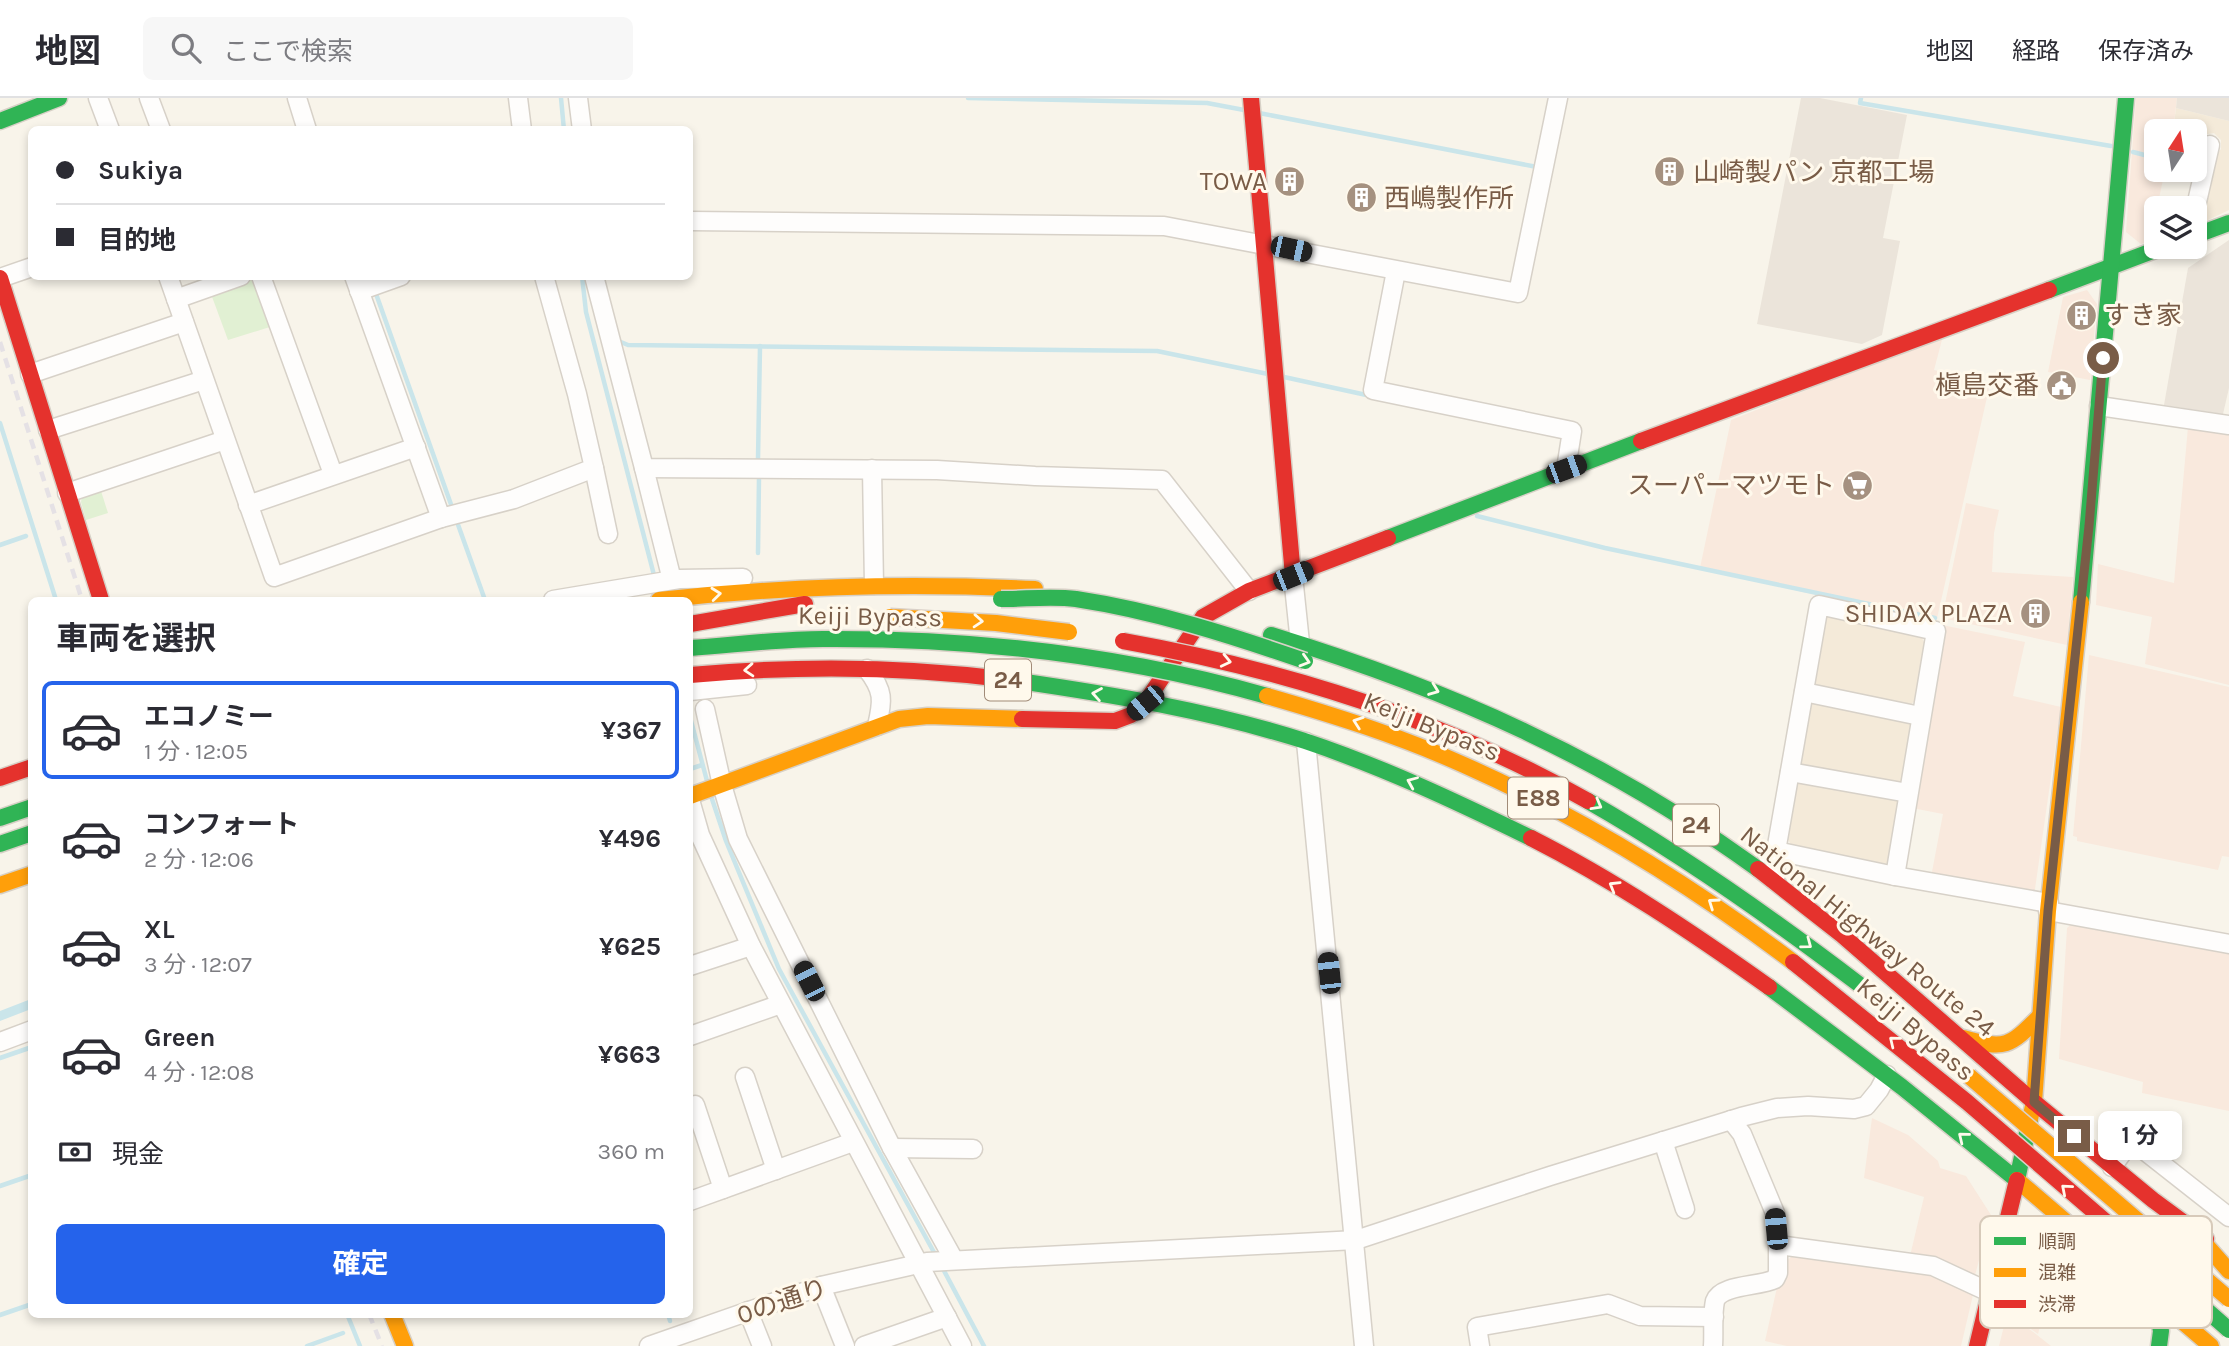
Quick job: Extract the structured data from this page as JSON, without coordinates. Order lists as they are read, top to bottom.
{
  "streets": {
    "main road": [
      "Keiji Bypass",
      "24",
      "E88",
      "National Highway Route 24"
    ],
    "street": ["0の通り"]
  },
  "crossings": [
    ["24", "National Highway Route 24"],
    ["24", "0の通り"]
  ],
  "places": {
    "building": [
      "山崎製パン 京都工場",
      "TOWA",
      "西嶋製作所",
      "すき家",
      "SHIDAX PLAZA"
    ],
    "public building": ["槇島交番"],
    "supermarket": ["スーパーマツモト"]
  },
  "legend": ["順調", "混雑", "渋滞"],
  "north": "top",
  "page": {
    "header": "地図",
    "search": "ここで検索",
    "nav": ["地図", "経路", "保存済み"],
    "banner": ["Sukiya", "目的地"],
    "heading": "車両を選択",
    "list": [
      {
        "name": "エコノミー",
        "note": "1 分 · 12:05",
        "value": "¥367"
      },
      {
        "name": "コンフォート",
        "note": "2 分 · 12:06",
        "value": "¥496"
      },
      {
        "name": "XL",
        "note": "3 分 · 12:07",
        "value": "¥625"
      },
      {
        "name": "Green",
        "note": "4 分 · 12:08",
        "value": "¥663"
      }
    ],
    "bubble": "1 分",
    "pay": ["現金", "360 m"],
    "buttons": "確定"
  }
}
